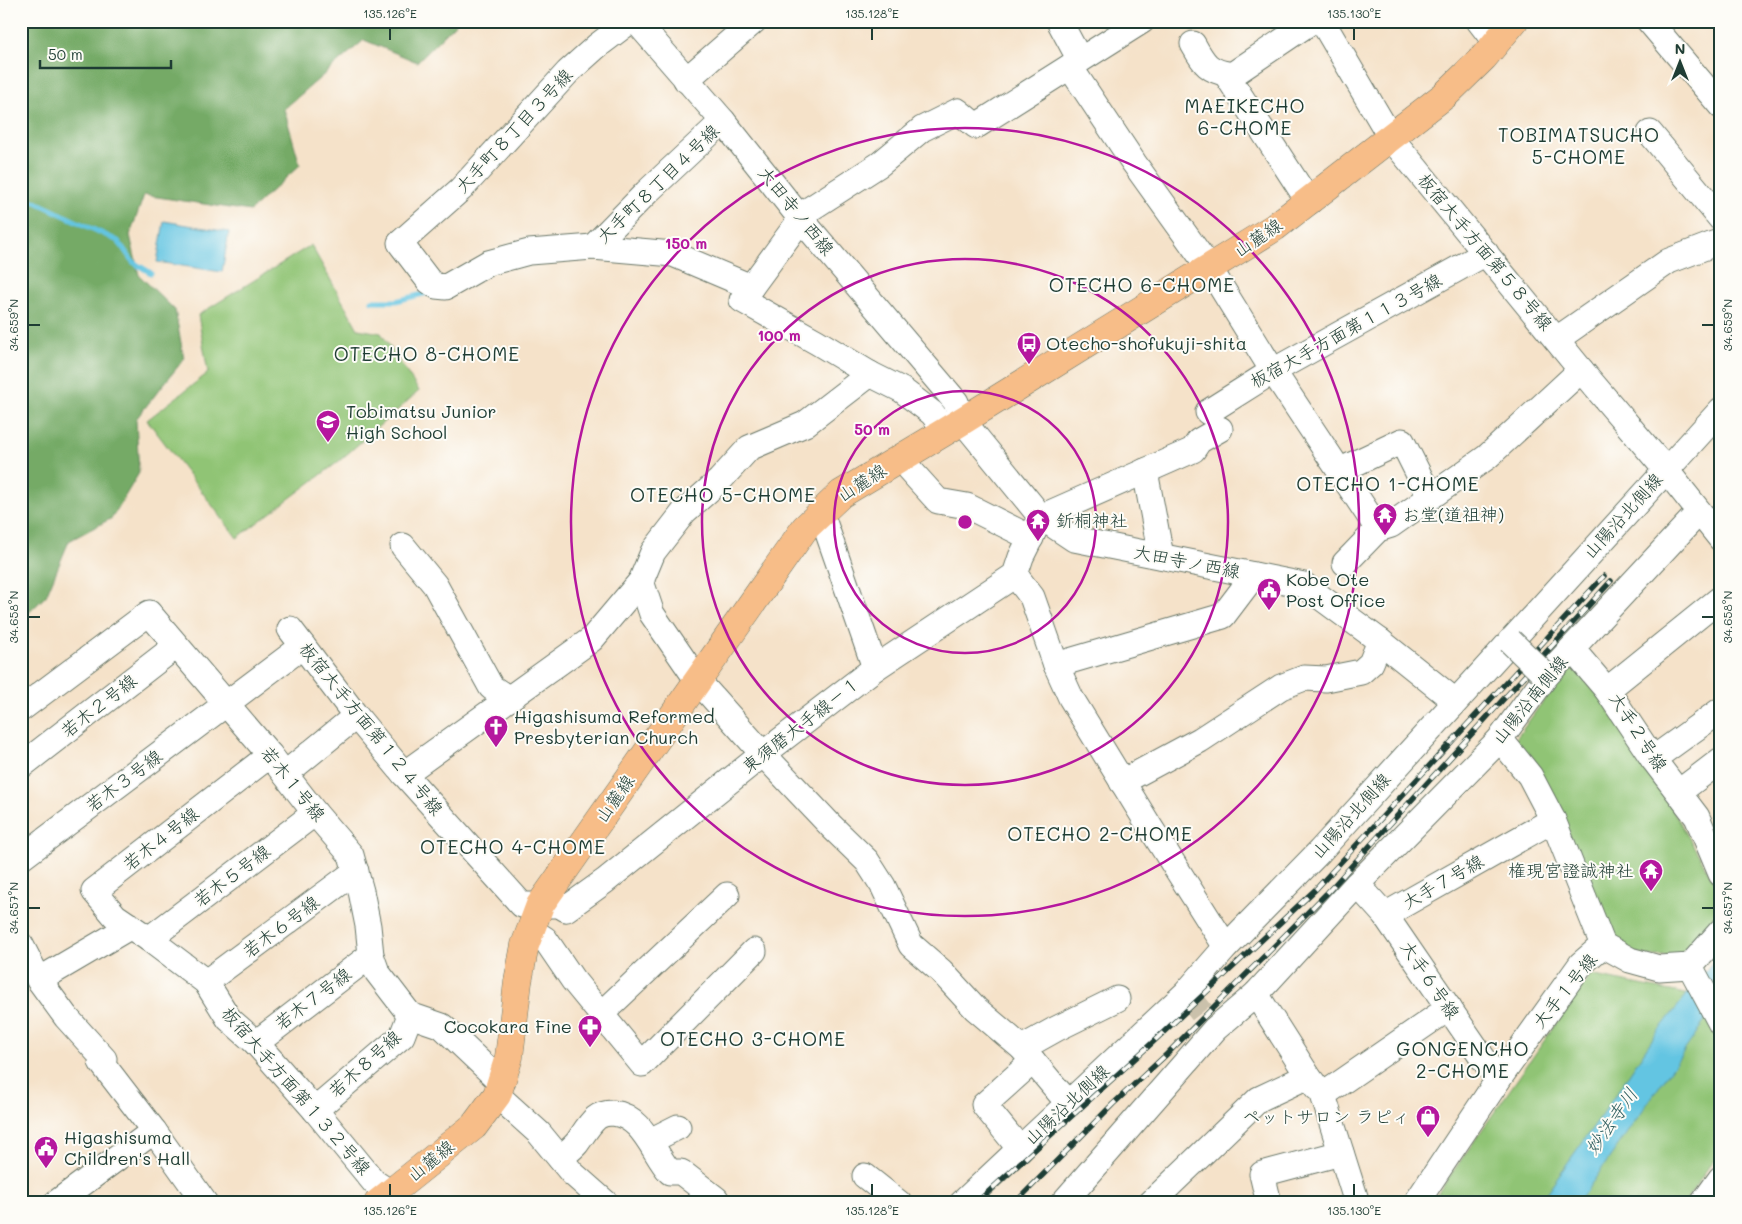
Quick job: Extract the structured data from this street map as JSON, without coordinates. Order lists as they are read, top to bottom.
{
  "streets": {
    "main road": ["山麓線"],
    "street": [
      "大手町８丁目３号線",
      "大手町８丁目４号線",
      "大田寺ノ西線",
      "板宿大手方面第５８号線",
      "板宿大手方面第１１３号線",
      "山陽沿北側線",
      "山陽沿南側線",
      "若木２号線",
      "東須磨大手線－１",
      "板宿大手方面第１２４号線",
      "大手２号線",
      "若木３号線",
      "若木１号線",
      "若木４号線",
      "若木５号線",
      "大手７号線",
      "若木６号線",
      "大手６号線",
      "大手１号線",
      "若木７号線",
      "若木８号線",
      "板宿大手方面第１３２号線"
    ]
  },
  "crossings": [
    ["大手町８丁目３号線", "大手町８丁目４号線"],
    ["大手町８丁目４号線", "大田寺ノ西線"],
    ["大田寺ノ西線", "山麓線"],
    ["大田寺ノ西線", "板宿大手方面第１１３号線"],
    ["大田寺ノ西線", "山陽沿北側線"],
    ["山麓線", "板宿大手方面第５８号線"],
    ["山麓線", "東須磨大手線－１"],
    ["山麓線", "板宿大手方面第１２４号線"],
    ["山麓線", "板宿大手方面第１３２号線"],
    ["板宿大手方面第５８号線", "板宿大手方面第１１３号線"],
    ["板宿大手方面第５８号線", "山陽沿北側線"],
    ["板宿大手方面第５８号線", "山陽沿南側線"],
    ["山陽沿南側線", "大手６号線"],
    ["若木２号線", "若木１号線"],
    ["東須磨大手線－１", "板宿大手方面第１２４号線"],
    ["板宿大手方面第１２４号線", "若木３号線"],
    ["若木３号線", "若木１号線"],
    ["若木１号線", "若木４号線"],
    ["若木１号線", "若木５号線"],
    ["若木１号線", "若木６号線"],
    ["若木１号線", "若木７号線"],
    ["若木１号線", "若木８号線"],
    ["若木４号線", "若木５号線"],
    ["若木４号線", "板宿大手方面第１３２号線"],
    ["若木５号線", "板宿大手方面第１３２号線"],
    ["大手７号線", "大手６号線"],
    ["若木６号線", "板宿大手方面第１３２号線"],
    ["大手６号線", "大手１号線"],
    ["若木７号線", "板宿大手方面第１３２号線"],
    ["若木８号線", "板宿大手方面第１３２号線"]
  ],
  "districts": [
    "MAEIKECHO 6-CHOME",
    "TOBIMATSUCHO 5-CHOME",
    "OTECHO 6-CHOME",
    "OTECHO 8-CHOME",
    "OTECHO 1-CHOME",
    "OTECHO 5-CHOME",
    "OTECHO 2-CHOME",
    "OTECHO 4-CHOME",
    "OTECHO 3-CHOME",
    "GONGENCHO 2-CHOME"
  ],
  "water": ["妙法寺川"],
  "places": {
    "bus stop": ["Otecho-shofukuji-shita"],
    "school or university": ["Tobimatsu Junior High School"],
    "temple": ["お堂(道祖神)", "釿桐神社", "権現宮證誠神社"],
    "public building": ["Kobe Ote Post Office", "Higashisuma Children's Hall"],
    "church": ["Higashisuma Reformed Presbyterian Church"],
    "pharmacy": ["Cocokara Fine"],
    "shop": ["ペットサロン ラピィ"]
  },
  "scale_bar": "50 m",
  "north": "top",
  "coordinates": [
    "135.126°E",
    "135.128°E",
    "135.130°E",
    "34.659°N",
    "34.658°N",
    "34.657°N"
  ],
  "rings": ["150 m", "100 m", "50 m"]
}
